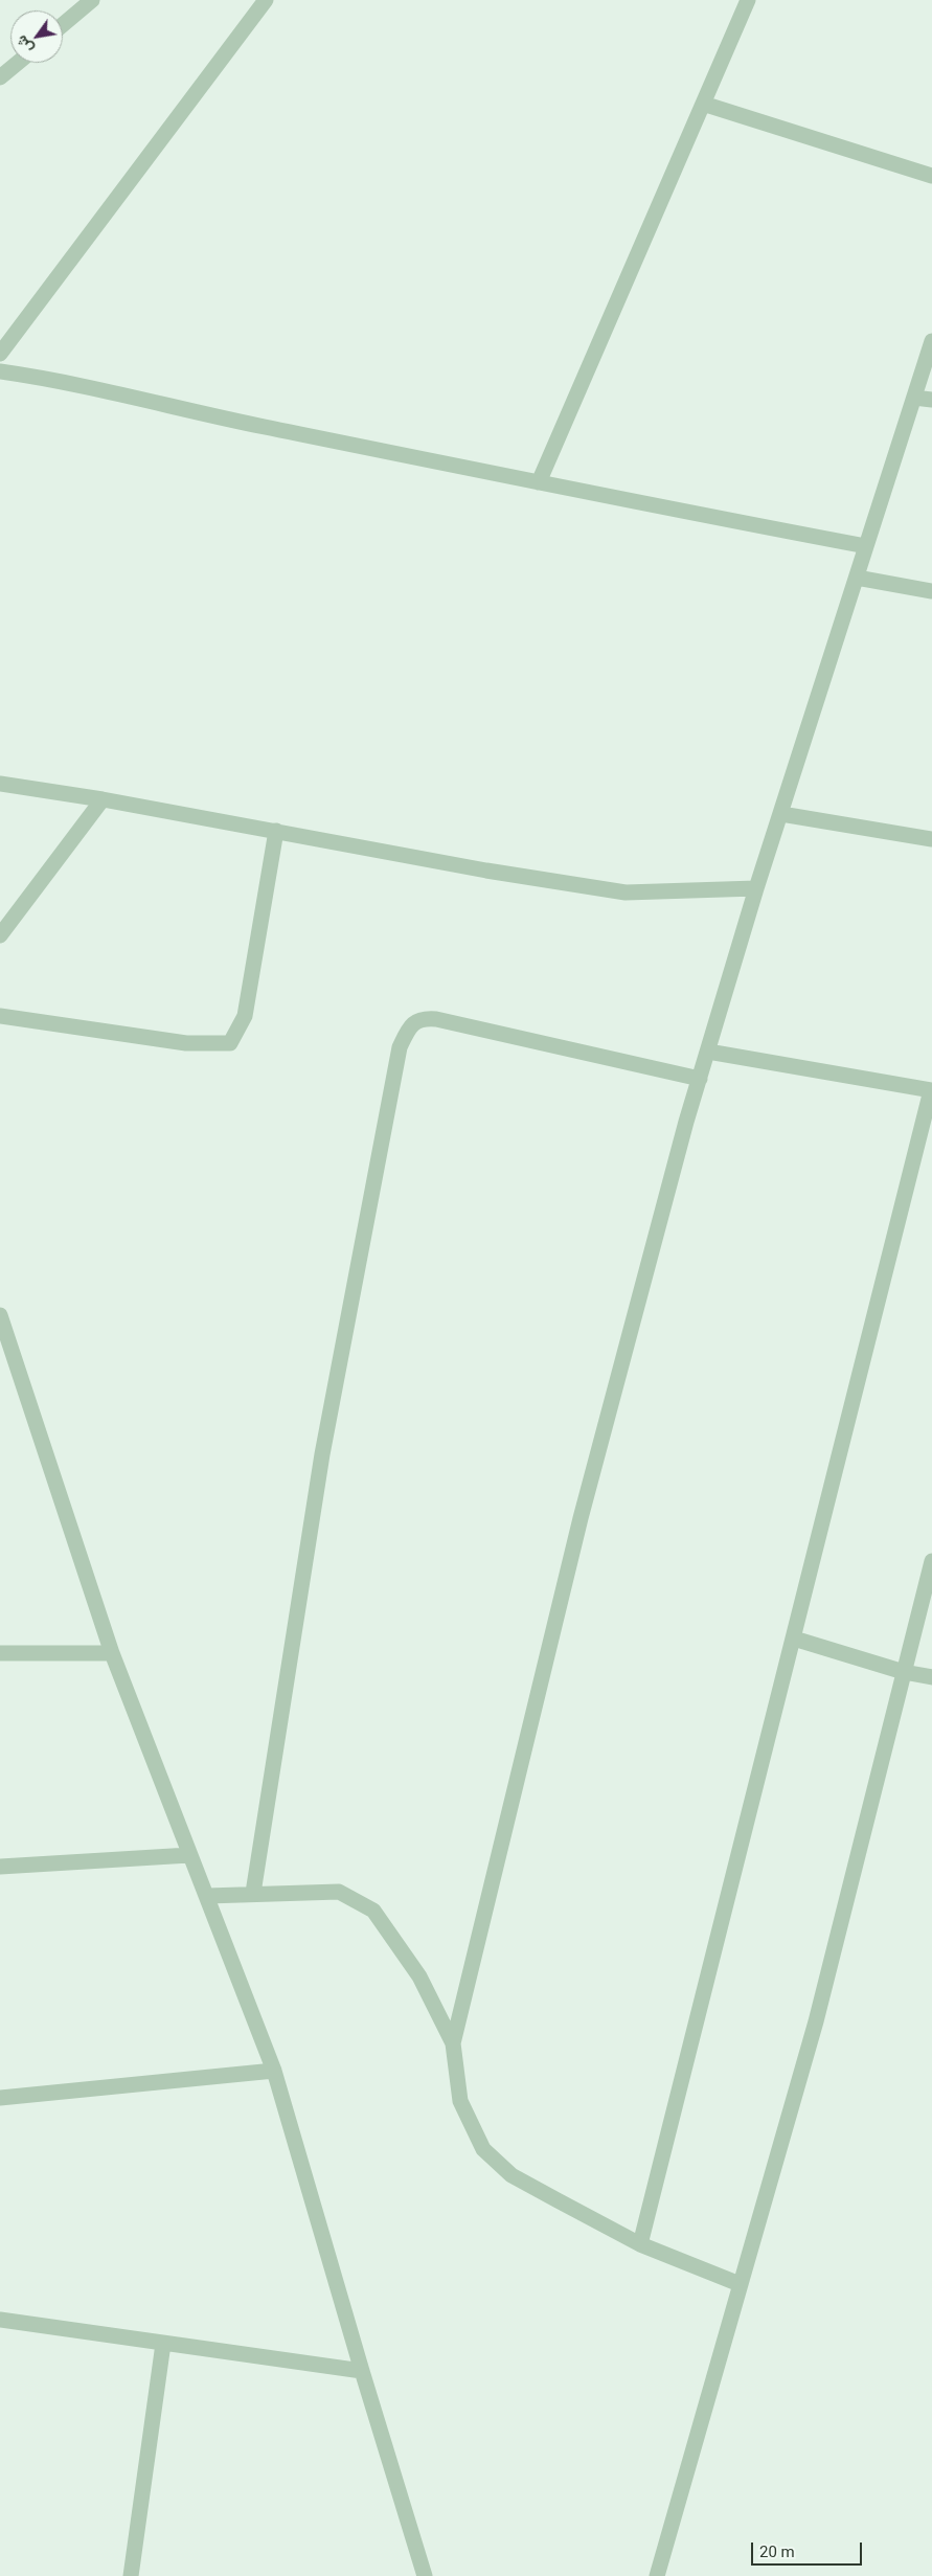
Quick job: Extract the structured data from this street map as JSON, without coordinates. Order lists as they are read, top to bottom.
{
  "scale_bar": "20 m",
  "north": "bottom left"
}
